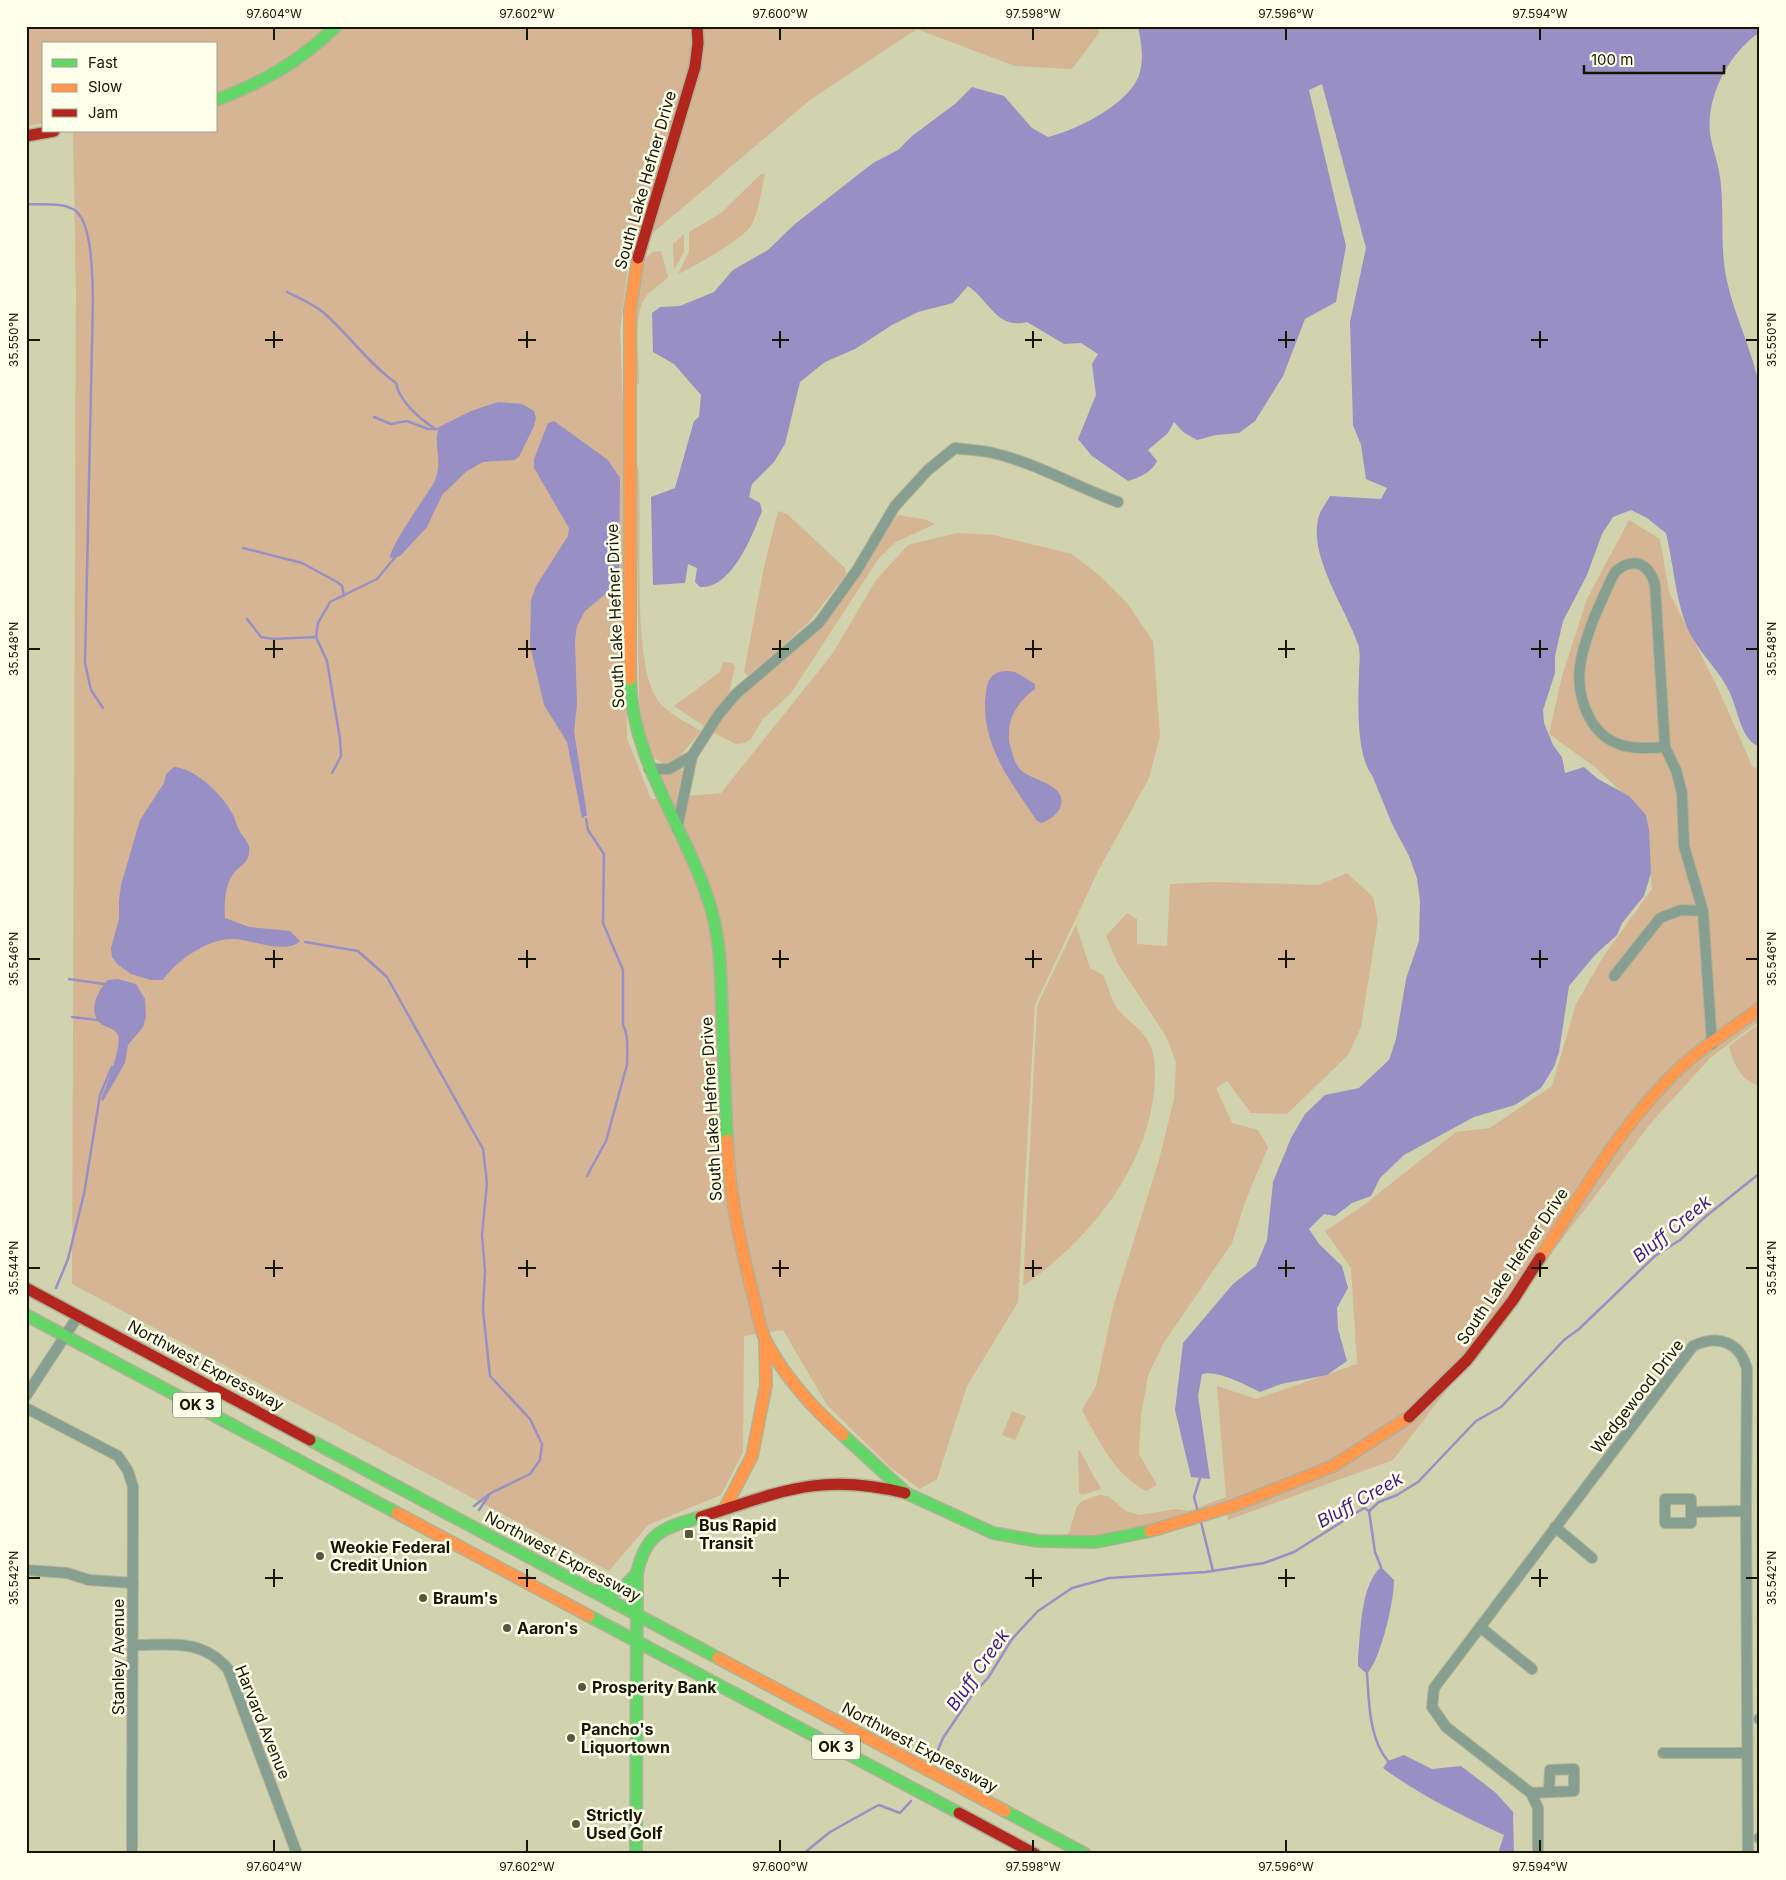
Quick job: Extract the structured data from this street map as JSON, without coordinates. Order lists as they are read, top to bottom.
{
  "streets": {
    "main road": ["South Lake Hefner Drive", "Northwest Expressway", "OK 3"],
    "street": ["Wedgewood Drive", "Stanley Avenue", "Harvard Avenue"]
  },
  "crossings": [
    ["Stanley Avenue", "Harvard Avenue"]
  ],
  "water": ["Bluff Creek"],
  "places": {
    "transit": ["Bus Rapid Transit"],
    "other": [
      "Weokie Federal Credit Union",
      "Braum's",
      "Aaron's",
      "Prosperity Bank",
      "Pancho's Liquortown",
      "Strictly Used Golf"
    ]
  },
  "legend": ["Fast", "Slow", "Jam"],
  "scale_bar": "100 m",
  "coordinates": [
    "97.604°W",
    "97.602°W",
    "97.600°W",
    "97.598°W",
    "97.596°W",
    "97.594°W",
    "35.550°N",
    "35.548°N",
    "35.546°N",
    "35.544°N",
    "35.542°N"
  ]
}
